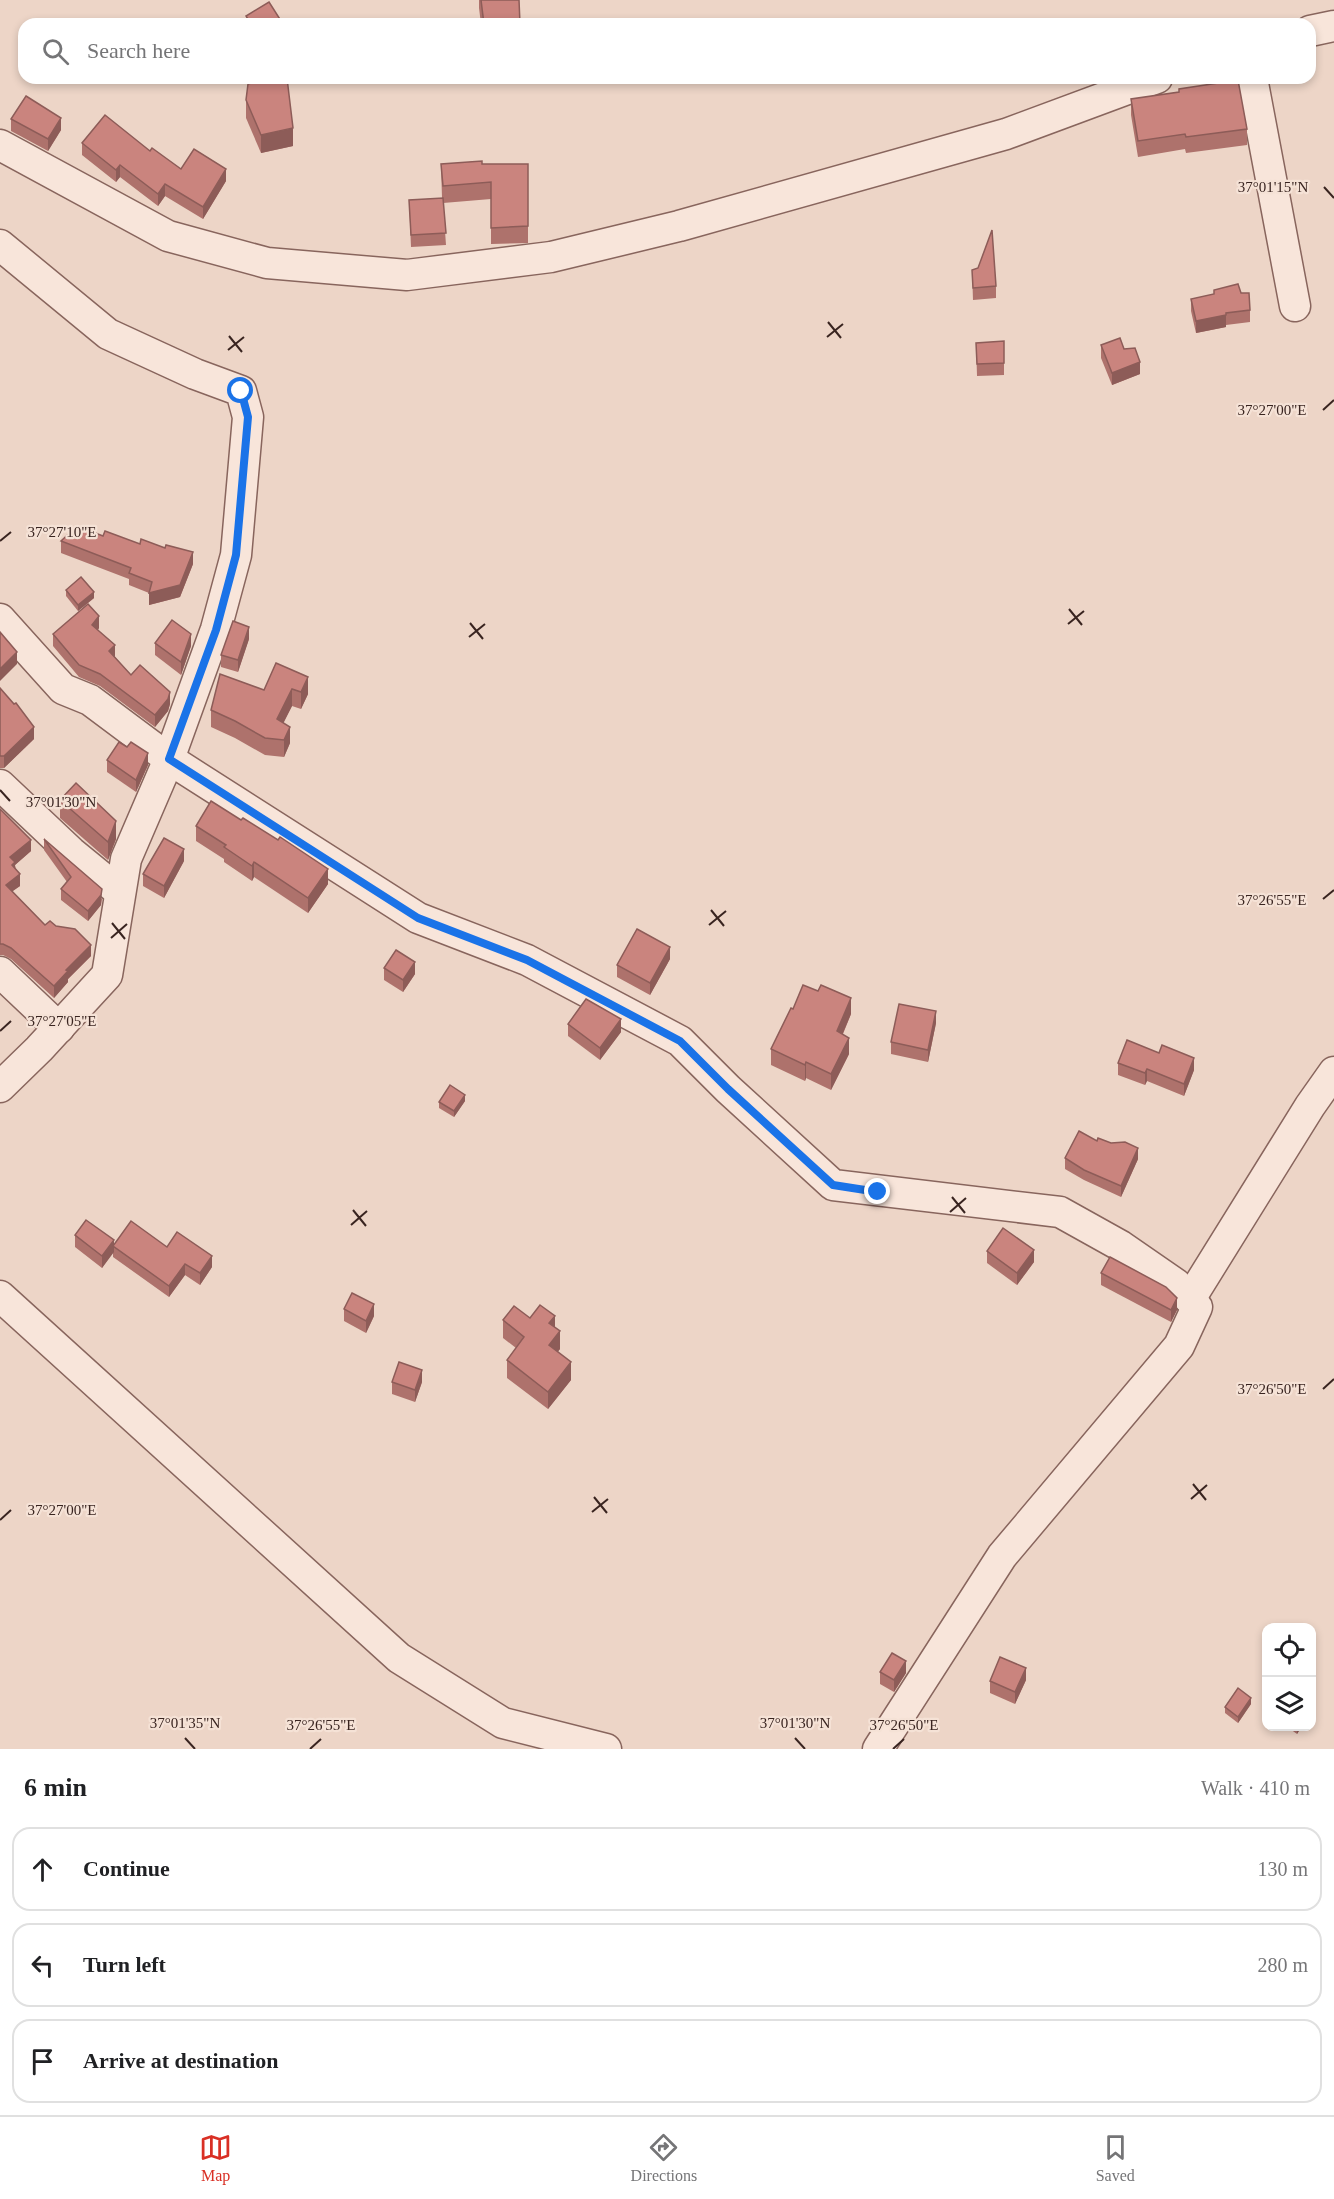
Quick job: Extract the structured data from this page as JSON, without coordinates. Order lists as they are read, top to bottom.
{
  "page": {
    "search": "Search here",
    "heading": ["6 min", "Walk · 410 m"],
    "list": [
      ["Continue", "130 m"],
      ["Turn left", "280 m"],
      "Arrive at destination"
    ],
    "nav": ["Map", "Directions", "Saved"]
  },
  "coordinates": [
    "37°01'15\"N",
    "37°27'00\"E",
    "37°27'10\"E",
    "37°01'30\"N",
    "37°26'55\"E",
    "37°27'05\"E",
    "37°26'50\"E",
    "37°01'35\"N"
  ]
}
